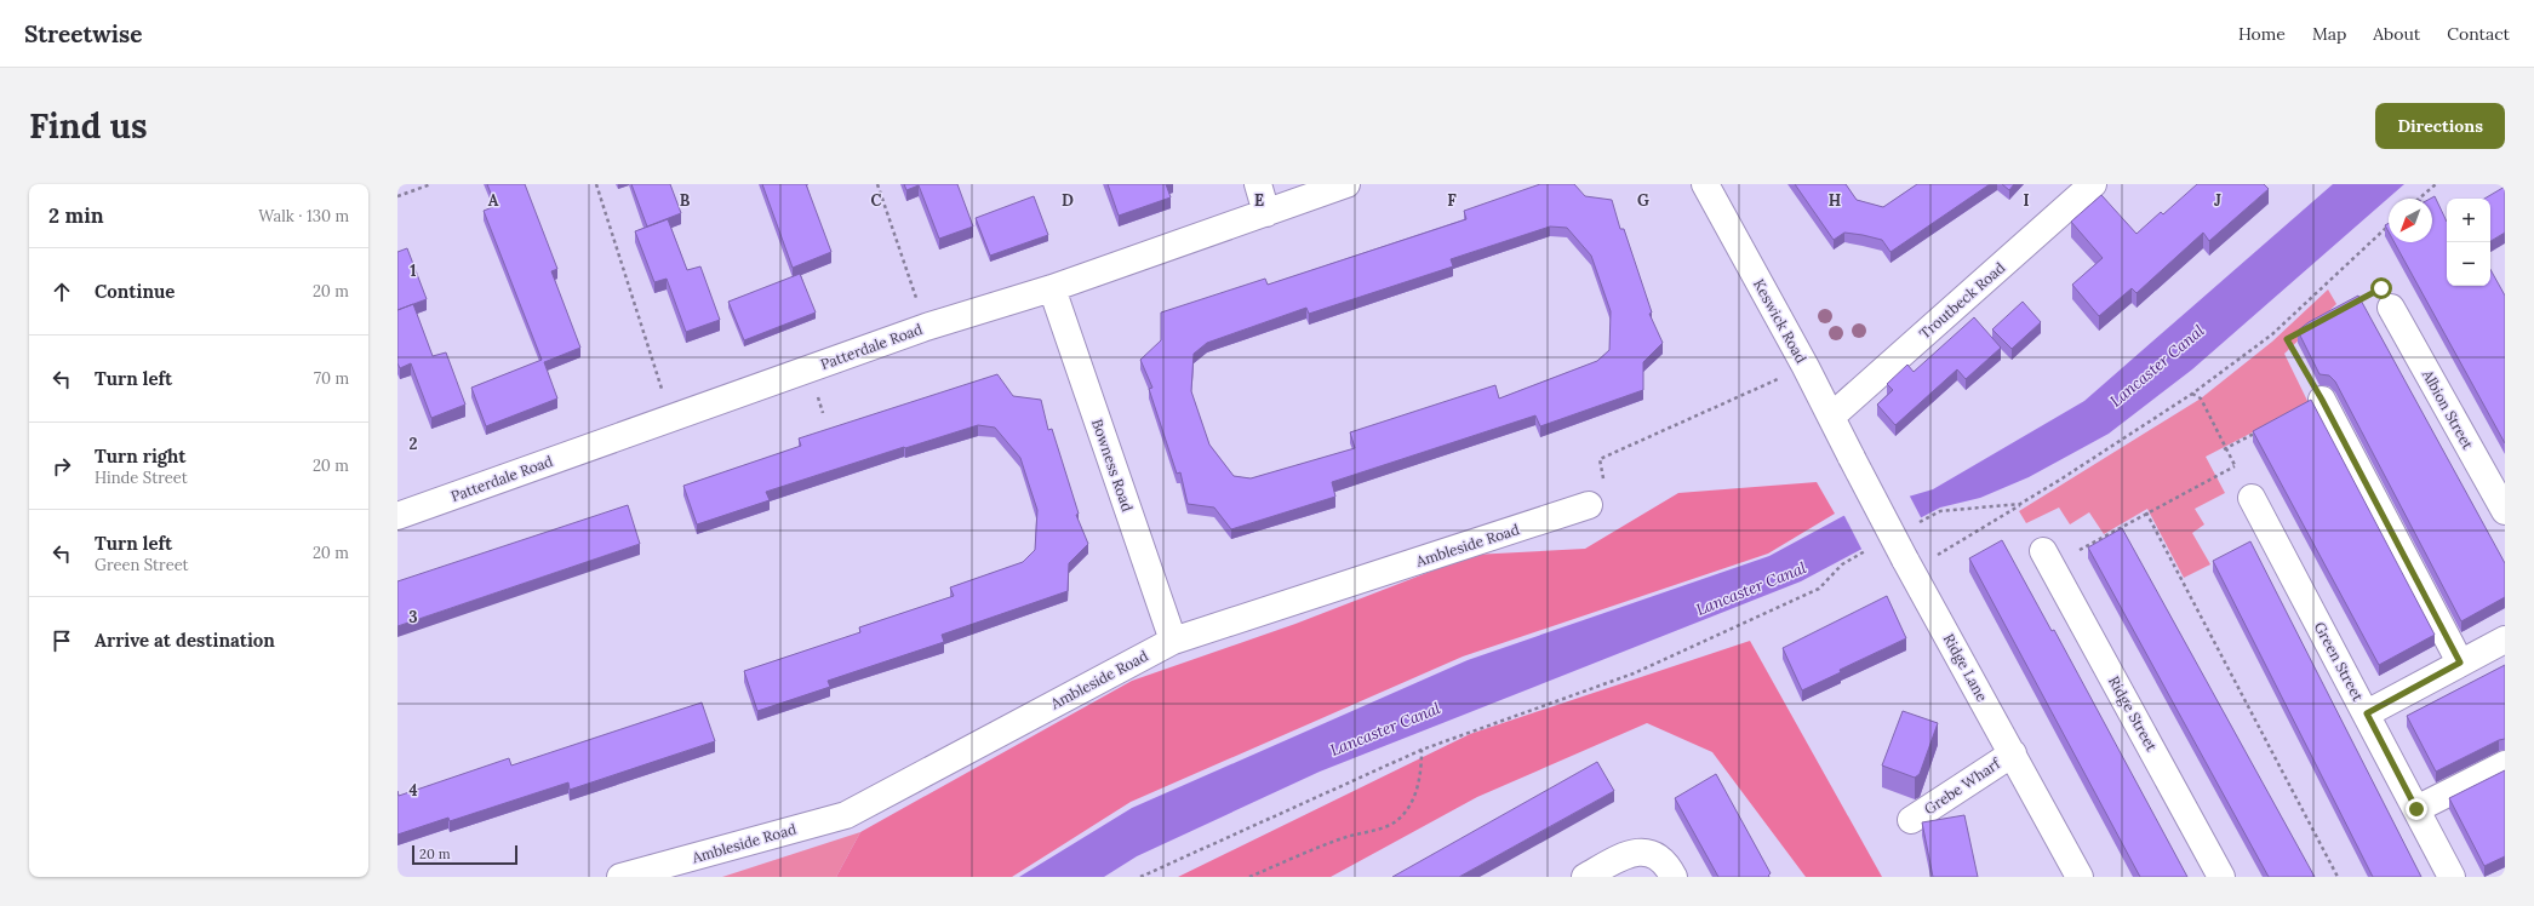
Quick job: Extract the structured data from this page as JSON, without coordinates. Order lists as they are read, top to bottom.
{
  "streets": {
    "street": [
      "Troutbeck Road",
      "Keswick Road",
      "Patterdale Road",
      "Albion Street",
      "Bowness Road",
      "Ambleside Road",
      "Green Street",
      "Ridge Lane",
      "Ridge Street",
      "Grebe Wharf"
    ]
  },
  "crossings": [
    ["Troutbeck Road", "Keswick Road"],
    ["Keswick Road", "Ridge Lane"],
    ["Patterdale Road", "Bowness Road"],
    ["Bowness Road", "Ambleside Road"],
    ["Ridge Lane", "Grebe Wharf"]
  ],
  "water": ["Lancaster Canal"],
  "scale_bar": "20 m",
  "north": "bottom left",
  "page": {
    "header": "Streetwise",
    "nav": [
      "Home",
      "Map",
      "About",
      "Contact"
    ],
    "buttons": "Directions",
    "title": "Find us",
    "heading": ["2 min", "Walk · 130 m"],
    "map_buttons": ["+", "−"],
    "list": [
      ["Continue", "20 m"],
      ["Turn left", "70 m"],
      ["Turn right", "Hinde Street", "20 m"],
      ["Turn left", "Green Street", "20 m"],
      "Arrive at destination"
    ],
    "scale": "20 m"
  },
  "grid": {
    "columns": [
      "A",
      "B",
      "C",
      "D",
      "E",
      "F",
      "G",
      "H",
      "I",
      "J"
    ],
    "rows": [
      "1",
      "2",
      "3",
      "4"
    ]
  }
}
